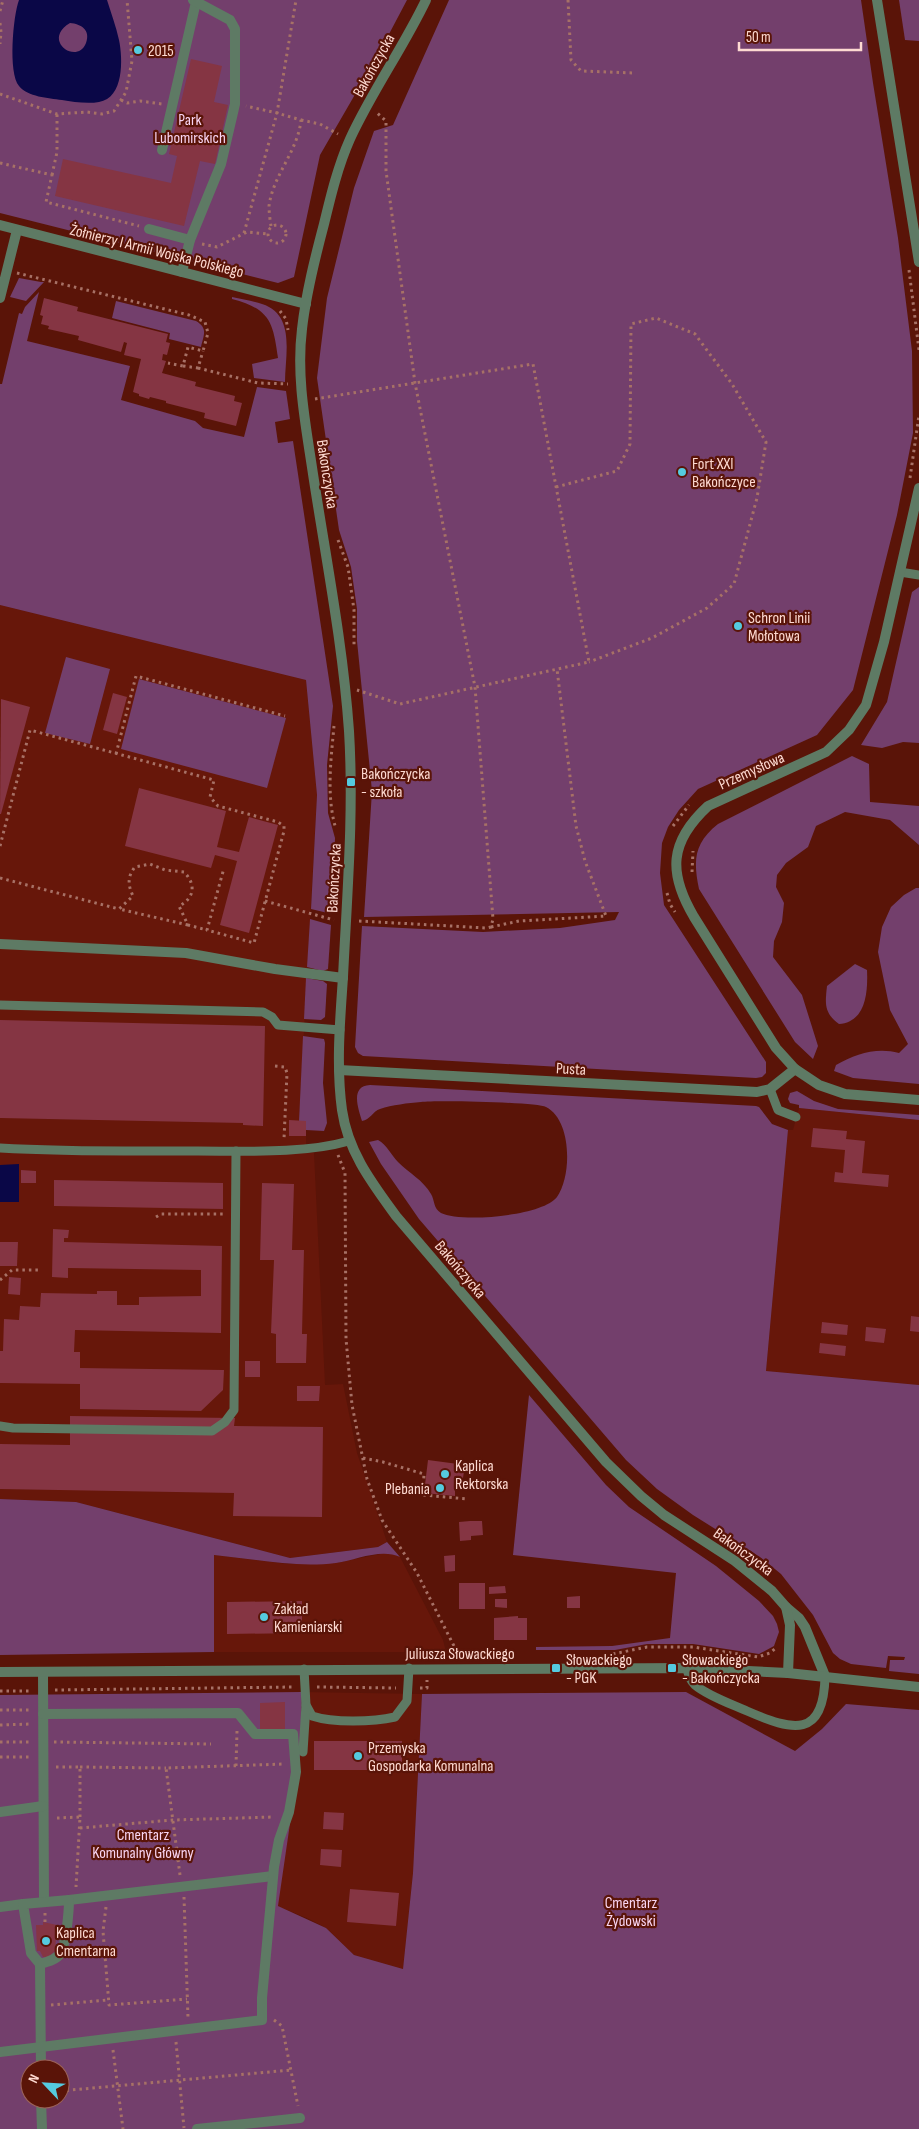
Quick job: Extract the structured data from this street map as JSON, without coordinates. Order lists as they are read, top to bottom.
{
  "streets": {
    "street": [
      "Bakończycka",
      "Żołnierzy I Armii Wojska Polskiego",
      "Przemysłowa",
      "Pusta",
      "Juliusza Słowackiego"
    ]
  },
  "crossings": [
    ["Bakończycka", "Żołnierzy I Armii Wojska Polskiego"],
    ["Bakończycka", "Pusta"],
    ["Bakończycka", "Juliusza Słowackiego"]
  ],
  "parks": ["Park Lubomirskich", "Cmentarz Komunalny Główny", "Cmentarz Żydowski"],
  "places": {
    "other": [
      "2015",
      "Fort XXI Bakończyce",
      "Schron Linii Mołotowa",
      "Kaplica Rektorska",
      "Plebania",
      "Zakład Kamieniarski",
      "Przemyska Gospodarka Komunalna",
      "Kaplica Cmentarna"
    ],
    "transit": ["Bakończycka - szkoła", "Słowackiego - PGK", "Słowackiego - Bakończycka"]
  },
  "scale_bar": "50 m",
  "north": "top left"
}
